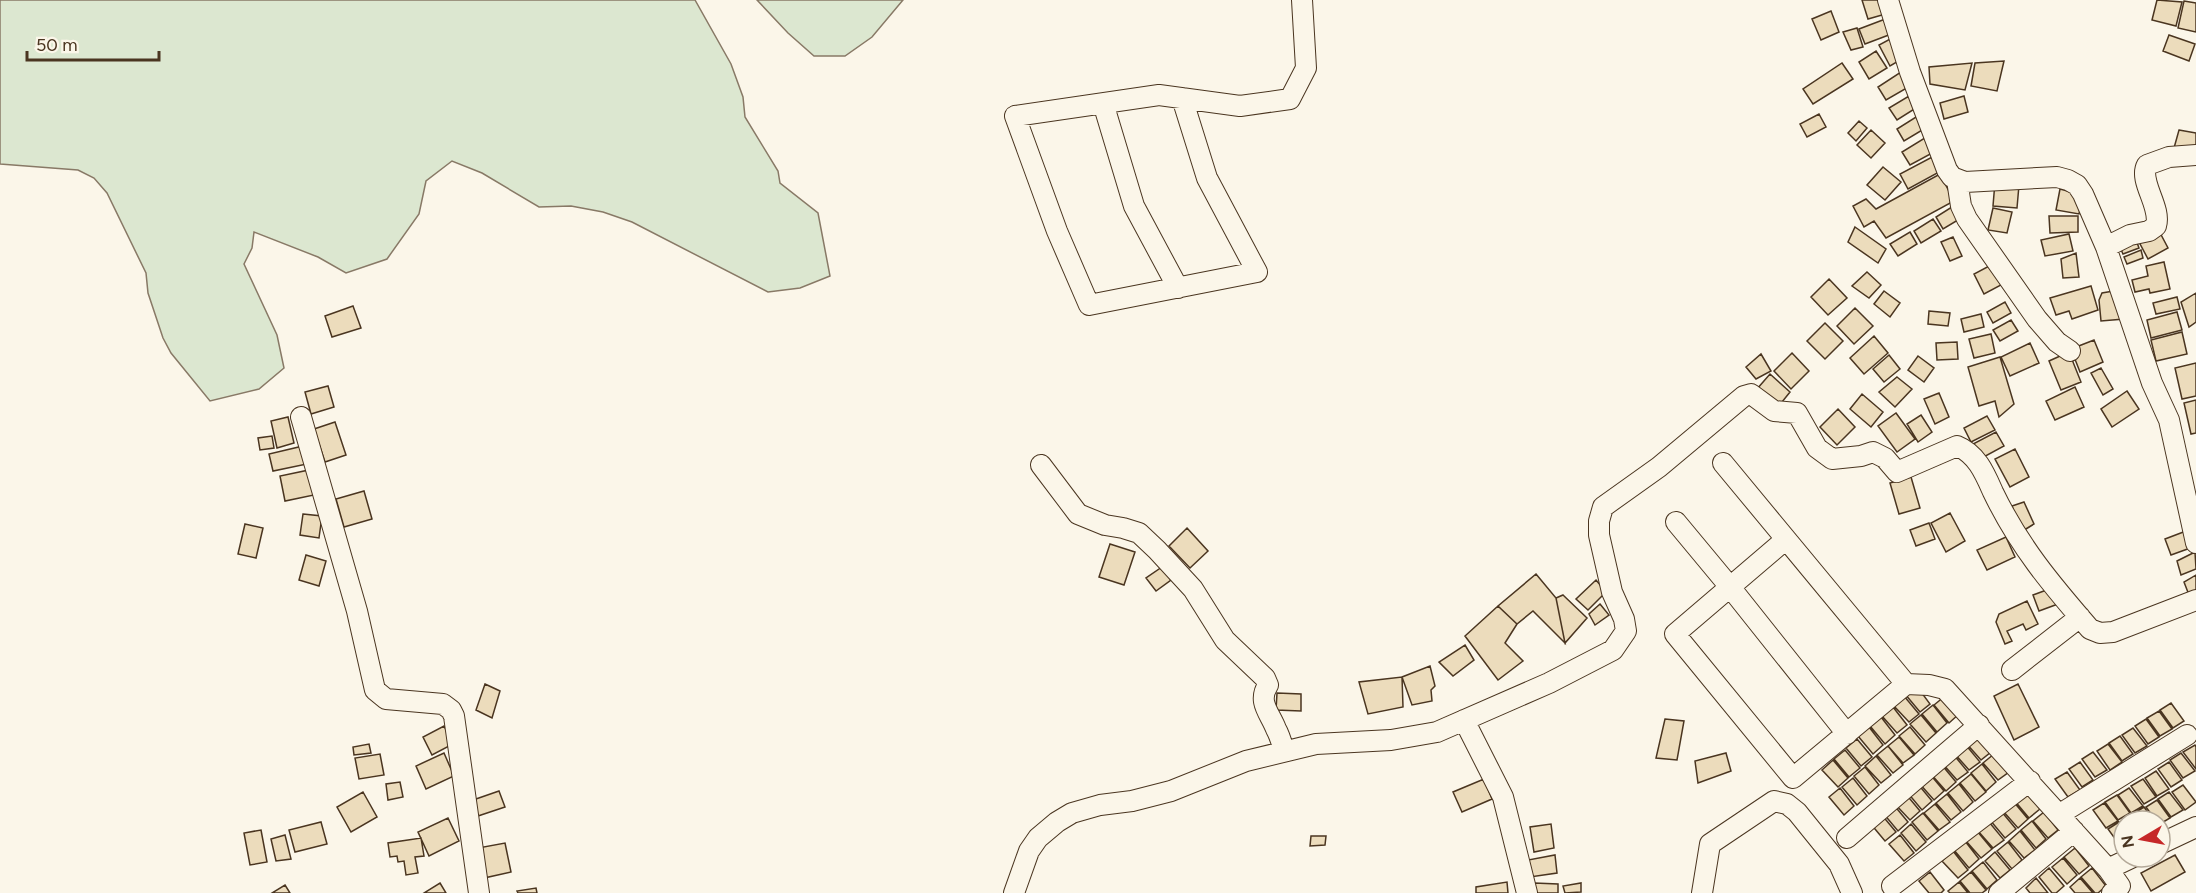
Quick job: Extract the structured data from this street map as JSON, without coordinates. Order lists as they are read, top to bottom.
{
  "scale_bar": "50 m",
  "north": "left"
}
